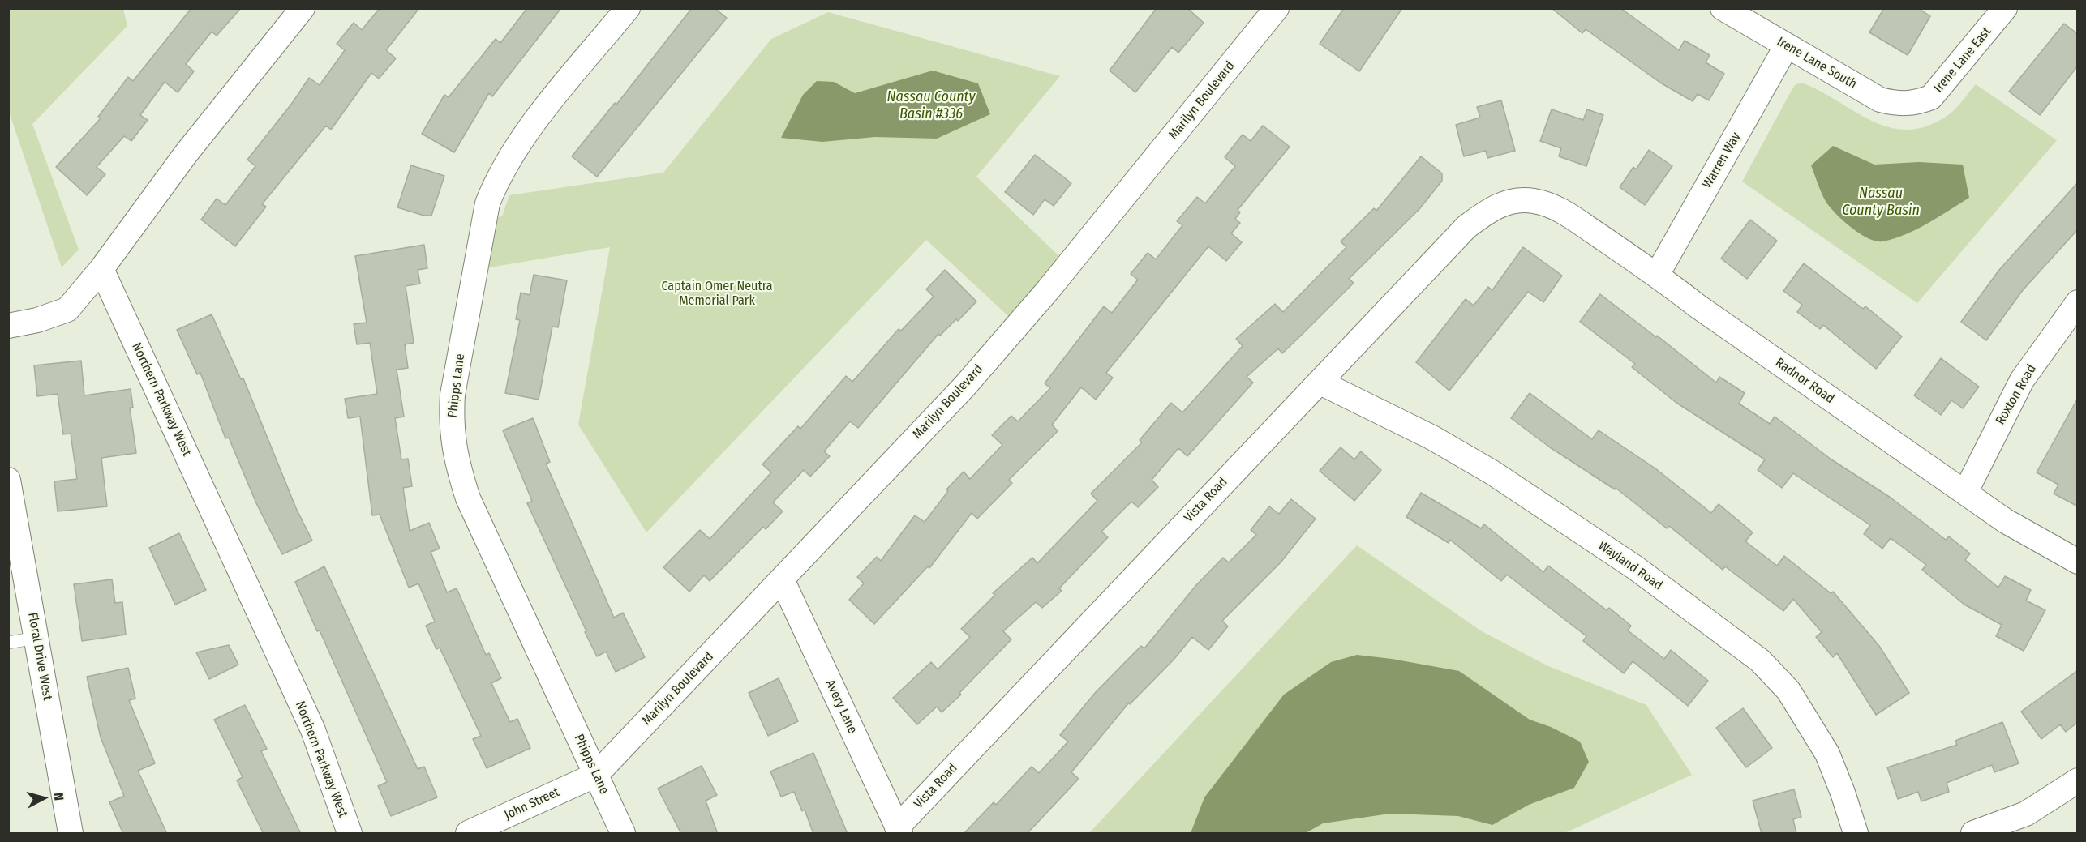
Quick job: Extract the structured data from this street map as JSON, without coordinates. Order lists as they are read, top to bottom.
{
  "streets": {
    "street": [
      "Irene Lane East",
      "Irene Lane South",
      "Marilyn Boulevard",
      "Warren Way",
      "Radnor Road",
      "Phipps Lane",
      "Roxton Road",
      "Northern Parkway West",
      "Vista Road",
      "Wayland Road",
      "Floral Drive West",
      "Avery Lane",
      "John Street"
    ]
  },
  "crossings": [
    ["Irene Lane East", "Irene Lane South"],
    ["Irene Lane South", "Warren Way"],
    ["Marilyn Boulevard", "Phipps Lane"],
    ["Marilyn Boulevard", "Avery Lane"],
    ["Marilyn Boulevard", "John Street"],
    ["Warren Way", "Radnor Road"],
    ["Radnor Road", "Roxton Road"],
    ["Radnor Road", "Vista Road"],
    ["Phipps Lane", "John Street"],
    ["Vista Road", "Wayland Road"],
    ["Vista Road", "Avery Lane"]
  ],
  "water": ["Nassau County Basin #336", "Nassau County Basin"],
  "parks": ["Captain Omer Neutra Memorial Park"],
  "north": "right"
}
